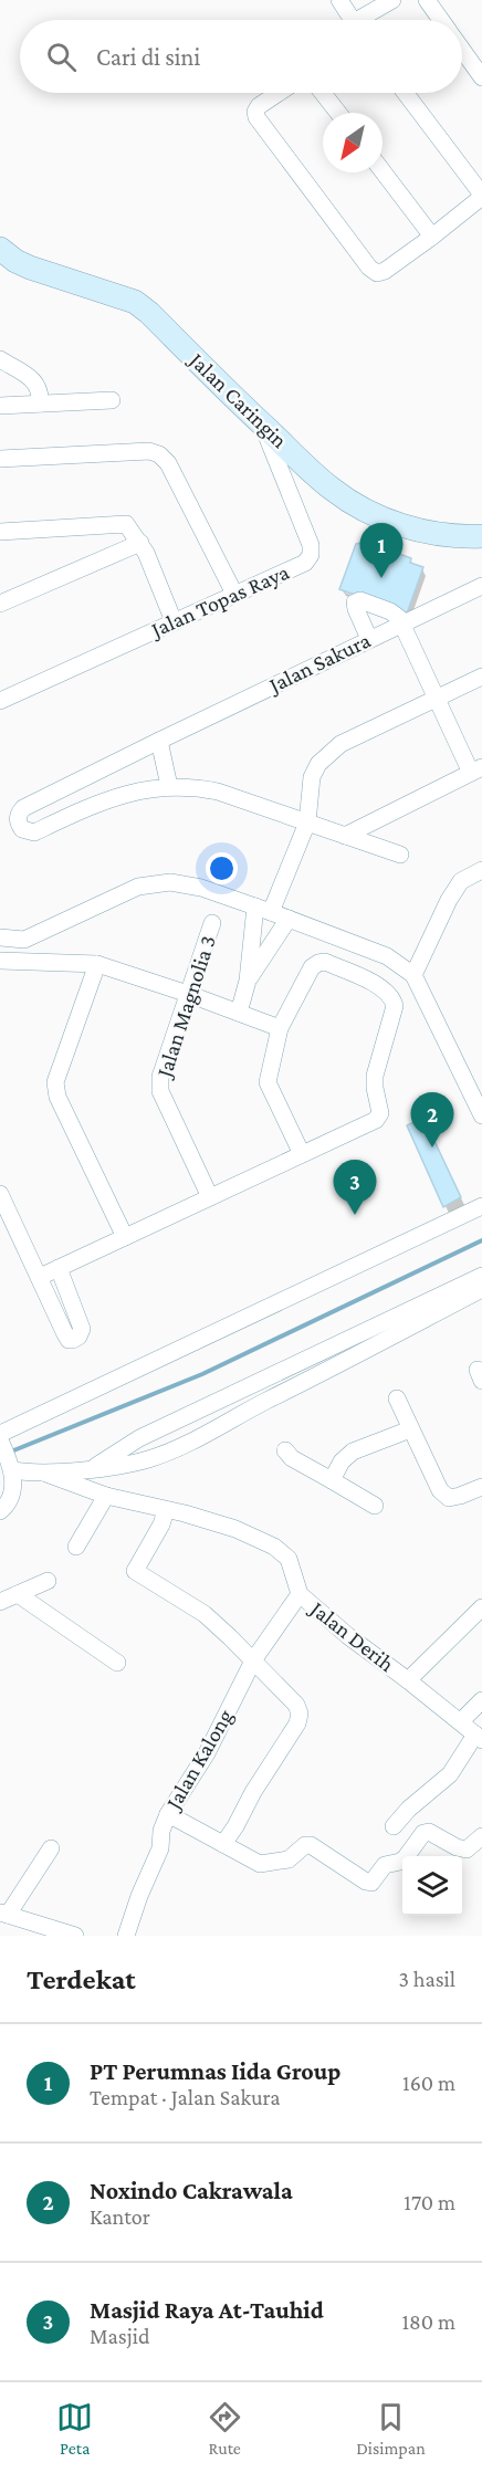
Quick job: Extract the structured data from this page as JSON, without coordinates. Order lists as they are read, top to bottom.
{
  "streets": {
    "main road": ["Jalan Caringin"],
    "street": [
      "Jalan Topas Raya",
      "Jalan Sakura",
      "Jalan Magnolia 3",
      "Jalan Derih",
      "Jalan Kalong"
    ]
  },
  "crossings": [
    ["Jalan Caringin", "Jalan Topas Raya"],
    ["Jalan Derih", "Jalan Kalong"]
  ],
  "north": "bottom left",
  "page": {
    "search": "Cari di sini",
    "pins": ["1", "2", "3"],
    "heading": ["Terdekat", "3 hasil"],
    "list": [
      {
        "mark": "1",
        "name": "PT Perumnas Iida Group",
        "note": "Tempat · Jalan Sakura",
        "value": "160 m"
      },
      {
        "mark": "2",
        "name": "Noxindo Cakrawala",
        "note": "Kantor",
        "value": "170 m"
      },
      {
        "mark": "3",
        "name": "Masjid Raya At-Tauhid",
        "note": "Masjid",
        "value": "180 m"
      }
    ],
    "nav": ["Peta", "Rute", "Disimpan"]
  }
}
